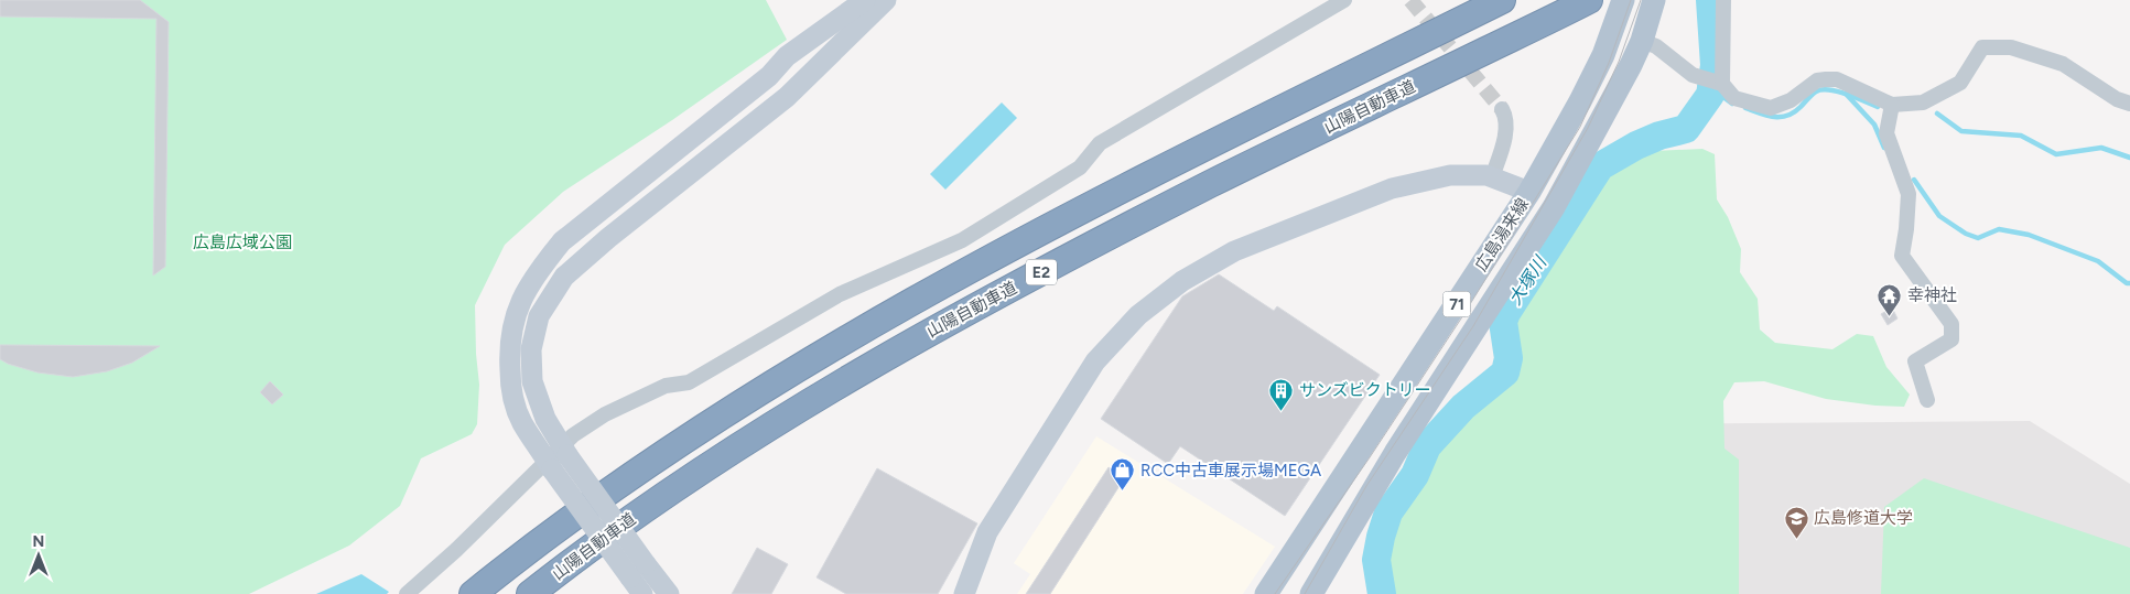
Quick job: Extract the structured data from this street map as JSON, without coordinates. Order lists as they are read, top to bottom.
{
  "streets": {
    "highway": ["山陽自動車道", "E2"],
    "main road": ["広島湯来線", "71"]
  },
  "water": ["大塚川"],
  "parks": ["広島広域公園"],
  "places": {
    "temple": ["幸神社"],
    "building": ["サンズビクトリー"],
    "shop": ["RCC中古車展示場MEGA"],
    "school or university": ["広島修道大学"]
  },
  "north": "top"
}
